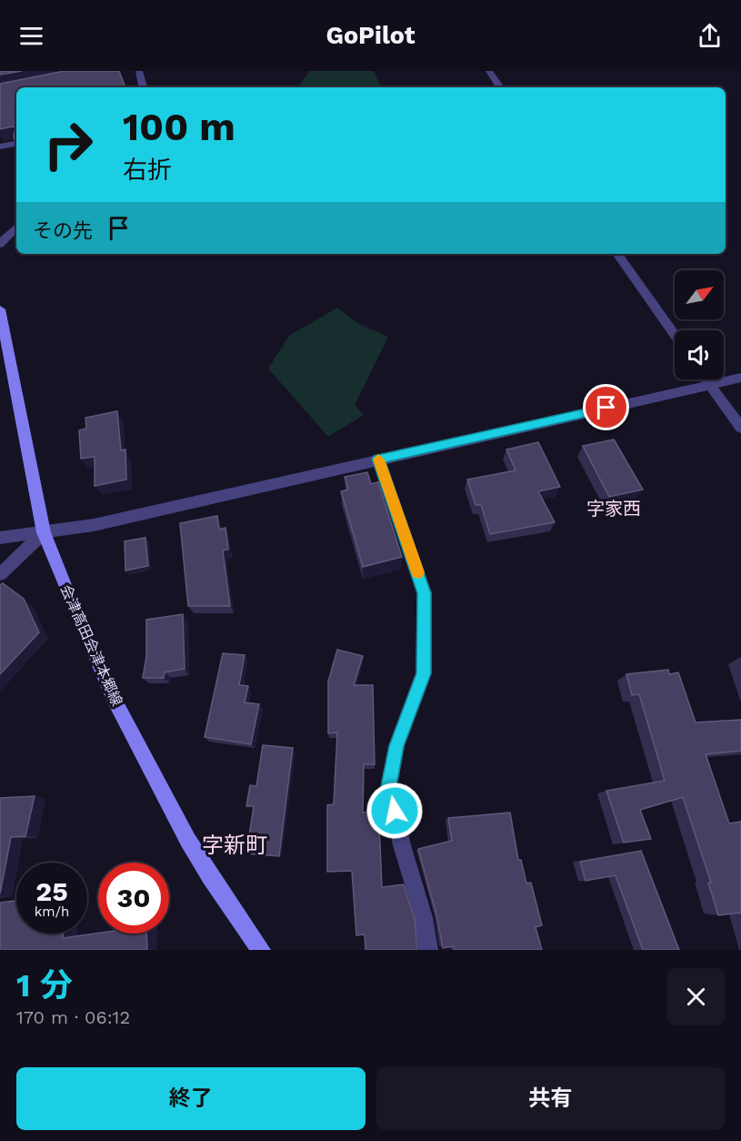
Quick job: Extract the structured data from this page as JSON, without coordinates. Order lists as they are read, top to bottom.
{
  "streets": {
    "main road": ["会津高田会津本郷線"]
  },
  "districts": ["字家西", "字新町"],
  "north": "top right",
  "page": {
    "header": "GoPilot",
    "turn": ["100 m", "右折"],
    "then": "その先",
    "speed": "25 km/h",
    "limit": "30",
    "heading": ["1 分", "170 m · 06:12"],
    "buttons": ["終了", "共有"]
  }
}
